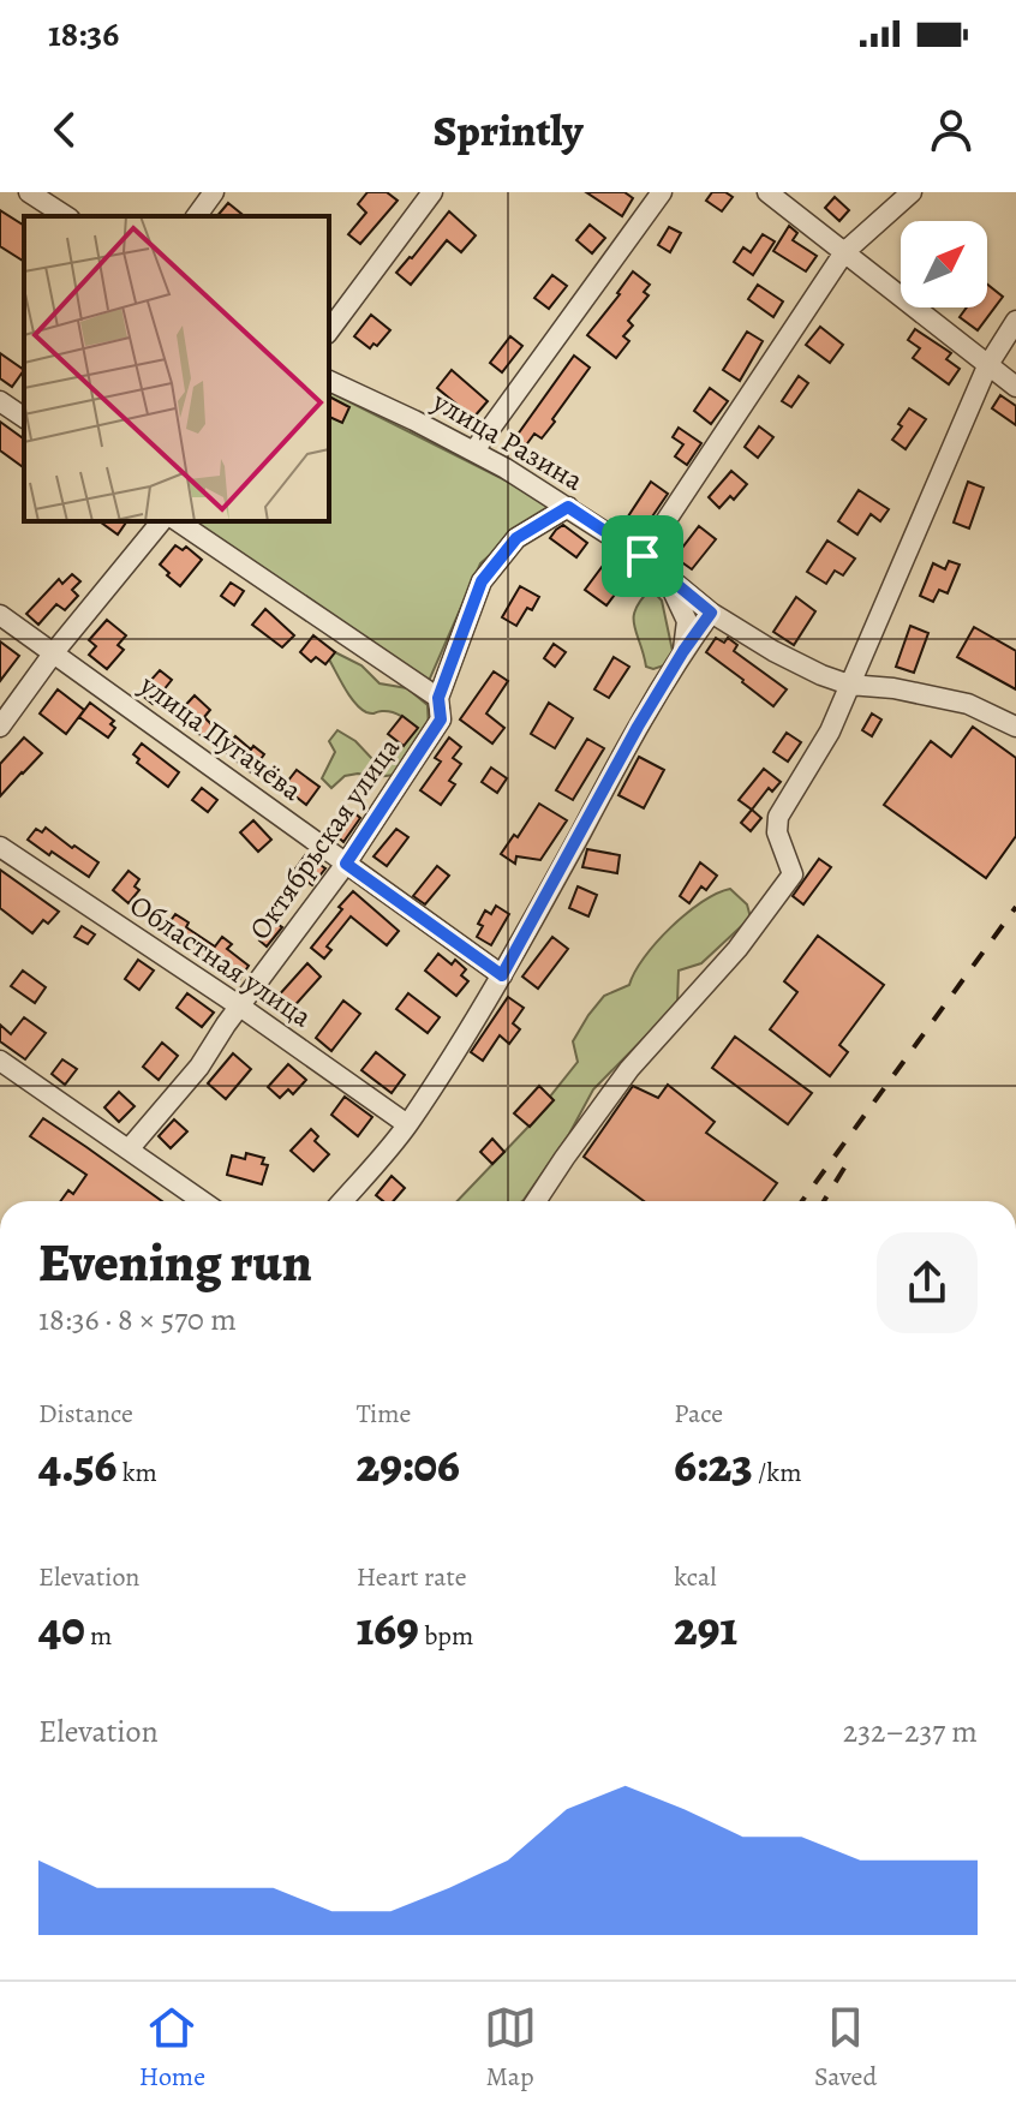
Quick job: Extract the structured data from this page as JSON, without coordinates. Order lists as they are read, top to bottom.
{
  "streets": {
    "street": [
      "улица Разина",
      "улица Пугачёва",
      "Октябрьская улица",
      "Областная улица"
    ]
  },
  "crossings": [
    ["улица Разина", "Октябрьская улица"],
    ["улица Пугачёва", "Октябрьская улица"],
    ["Октябрьская улица", "Областная улица"]
  ],
  "north": "top right",
  "page": {
    "status": "18:36",
    "header": "Sprintly",
    "heading": ["Evening run", "18:36 · 8 × 570 m"],
    "stats": [
      ["Distance", "4.56 km"],
      ["Time", "29:06"],
      ["Pace", "6:23 /km"],
      ["Elevation", "40 m"],
      ["Heart rate", "169 bpm"],
      ["kcal", "291"]
    ],
    "chart": ["Elevation", "232–237 m"],
    "tabs": ["Home", "Map", "Saved"]
  }
}
